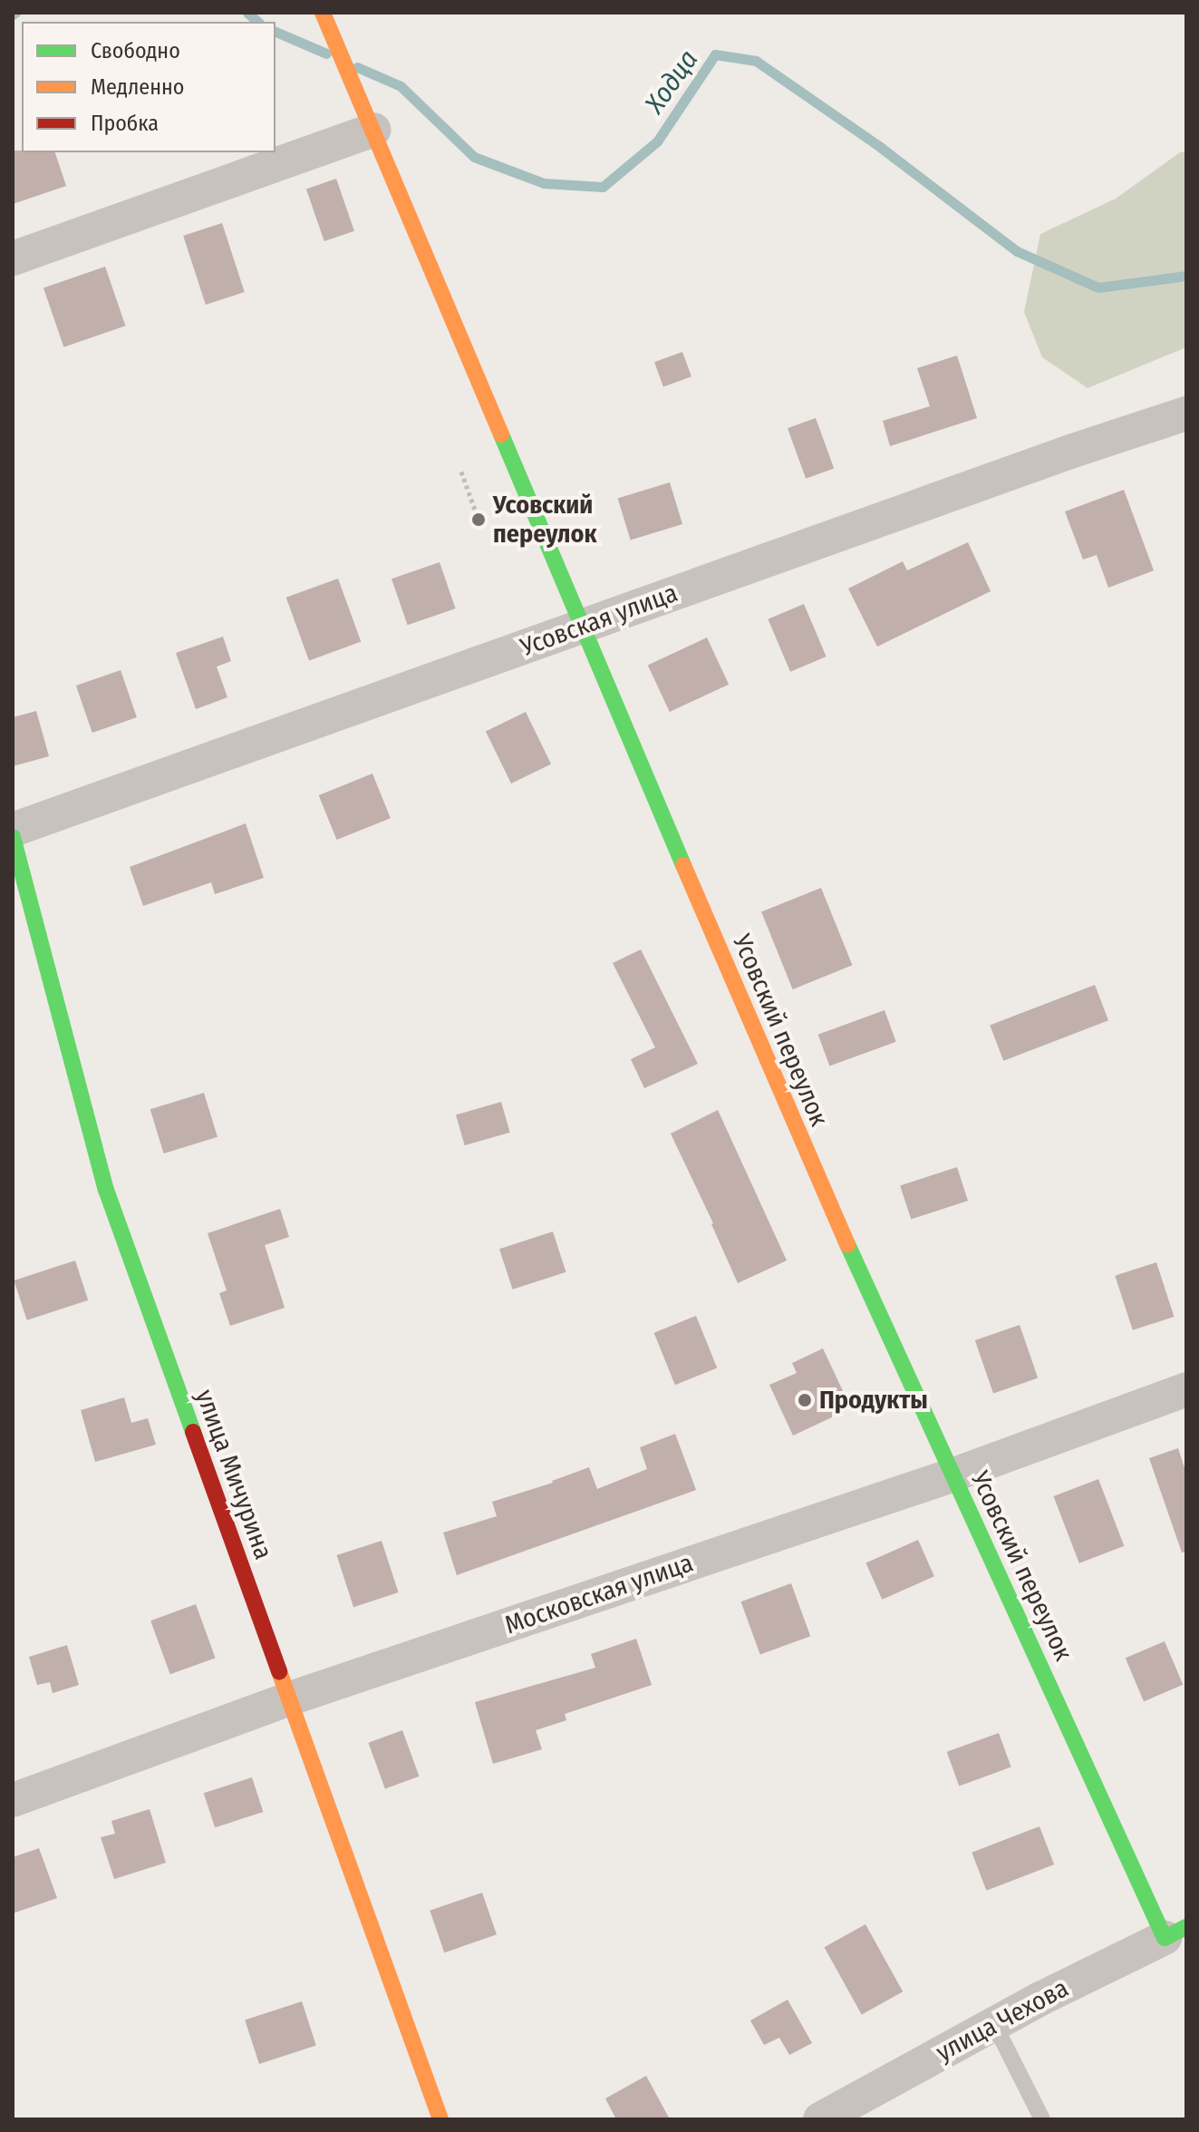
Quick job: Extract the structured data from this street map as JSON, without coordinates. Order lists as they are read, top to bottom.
{
  "streets": {
    "street": [
      "Усовская улица",
      "Усовский переулок",
      "улица Мичурина",
      "Московская улица",
      "улица Чехова"
    ]
  },
  "crossings": [
    ["Усовская улица", "Усовский переулок"],
    ["Усовский переулок", "Московская улица"],
    ["Усовский переулок", "улица Чехова"],
    ["улица Мичурина", "Московская улица"]
  ],
  "water": ["Ходца"],
  "places": ["Усовский переулок", "Продукты"],
  "legend": ["Свободно", "Медленно", "Пробка"]
}
